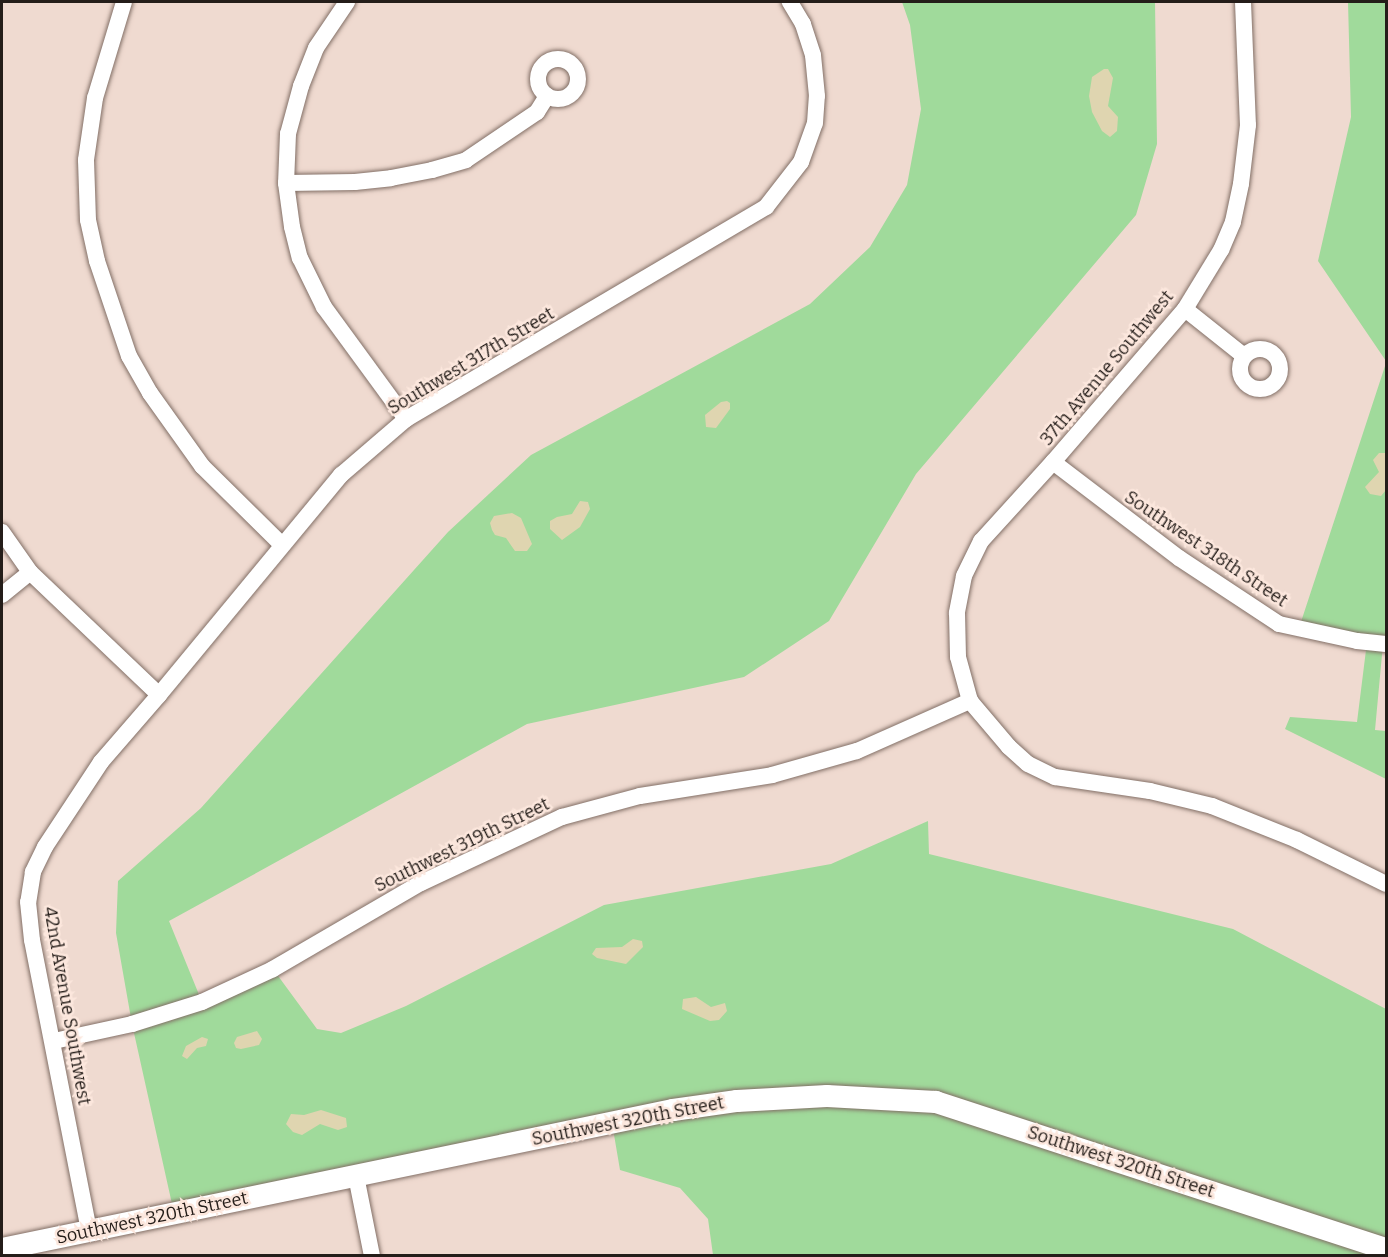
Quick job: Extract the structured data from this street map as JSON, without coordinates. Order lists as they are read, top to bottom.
{
  "streets": {
    "main road": ["Southwest 320th Street"],
    "street": [
      "Southwest 317th Street",
      "37th Avenue Southwest",
      "Southwest 318th Street",
      "Southwest 319th Street",
      "42nd Avenue Southwest"
    ]
  },
  "crossings": [
    ["Southwest 317th Street", "42nd Avenue Southwest"],
    ["37th Avenue Southwest", "Southwest 318th Street"],
    ["37th Avenue Southwest", "Southwest 319th Street"],
    ["Southwest 319th Street", "42nd Avenue Southwest"],
    ["42nd Avenue Southwest", "Southwest 320th Street"]
  ]
}
